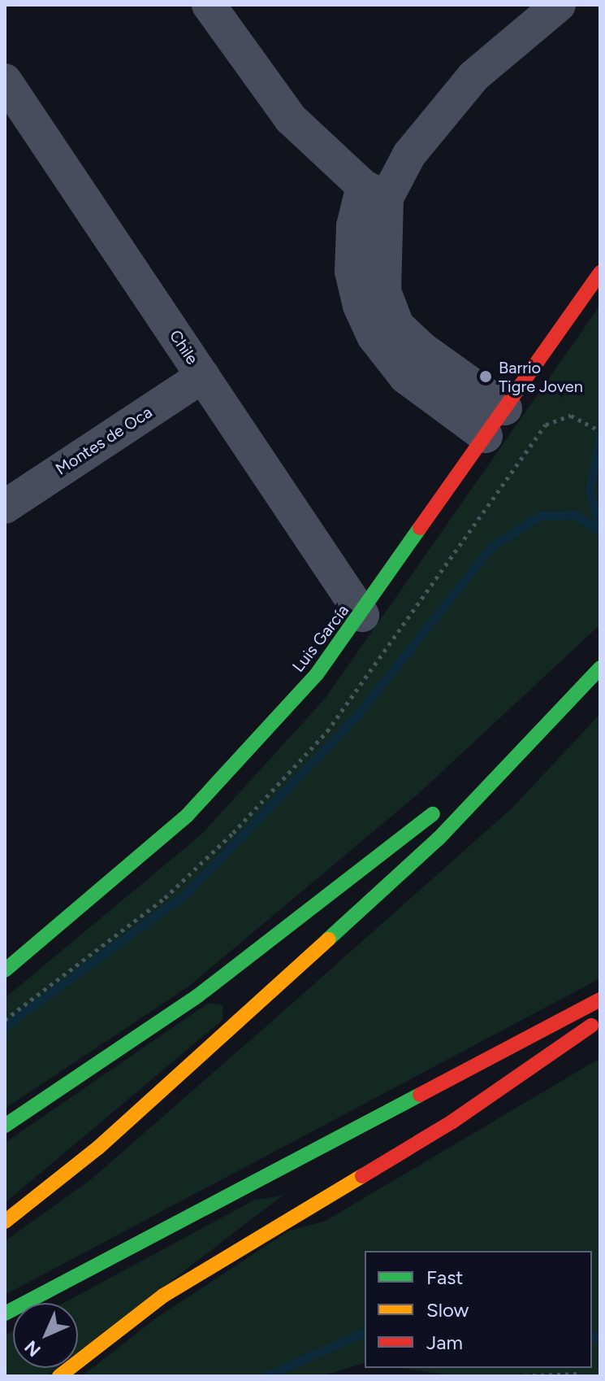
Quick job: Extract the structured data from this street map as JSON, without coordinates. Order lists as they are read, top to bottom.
{
  "streets": {
    "main road": ["Luis García"],
    "street": ["Chile", "Montes de Oca"]
  },
  "crossings": [
    ["Chile", "Montes de Oca"],
    ["Chile", "Luis García"]
  ],
  "places": ["Barrio Tigre Joven"],
  "legend": ["Fast", "Slow", "Jam"],
  "north": "bottom left"
}
